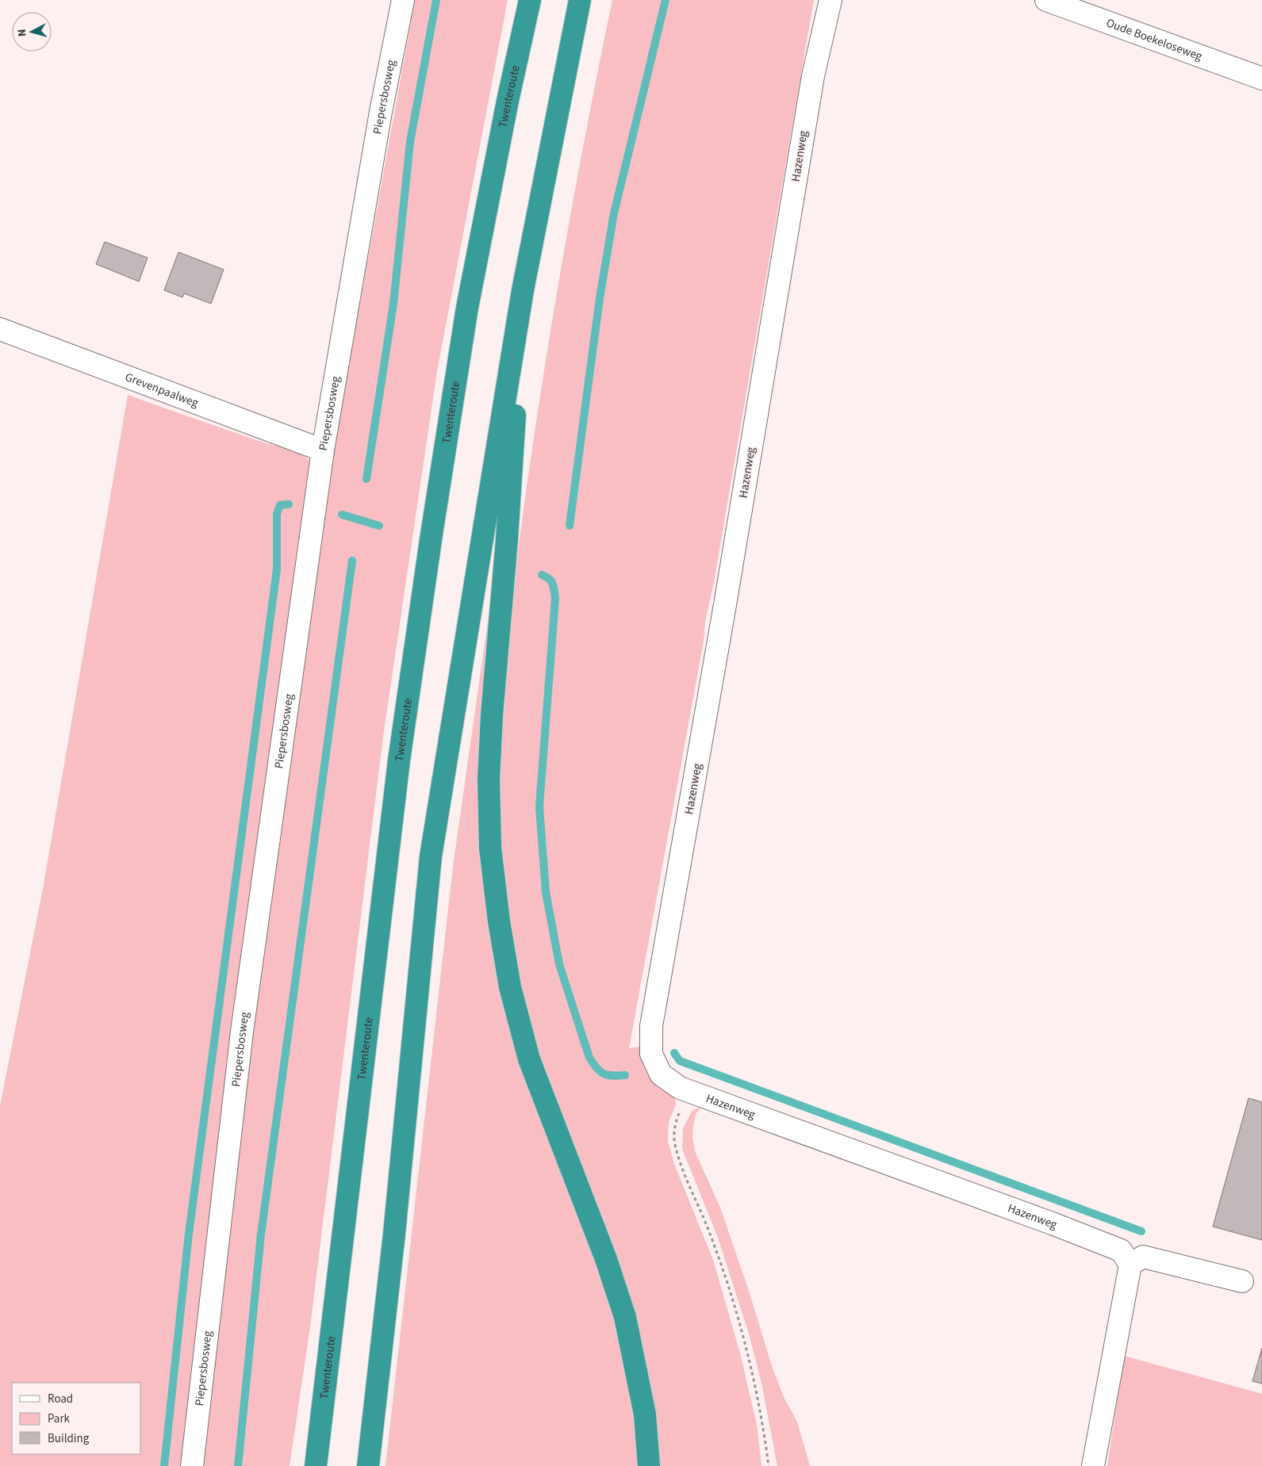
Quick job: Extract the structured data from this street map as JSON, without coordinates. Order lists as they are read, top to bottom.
{
  "streets": {
    "highway": ["Twenteroute"],
    "street": [
      "Oude Boekeloseweg",
      "Piepersbosweg",
      "Hazenweg",
      "Grevenpaalweg"
    ]
  },
  "crossings": [
    ["Piepersbosweg", "Grevenpaalweg"]
  ],
  "legend": ["Road", "Park", "Building"],
  "north": "left"
}
